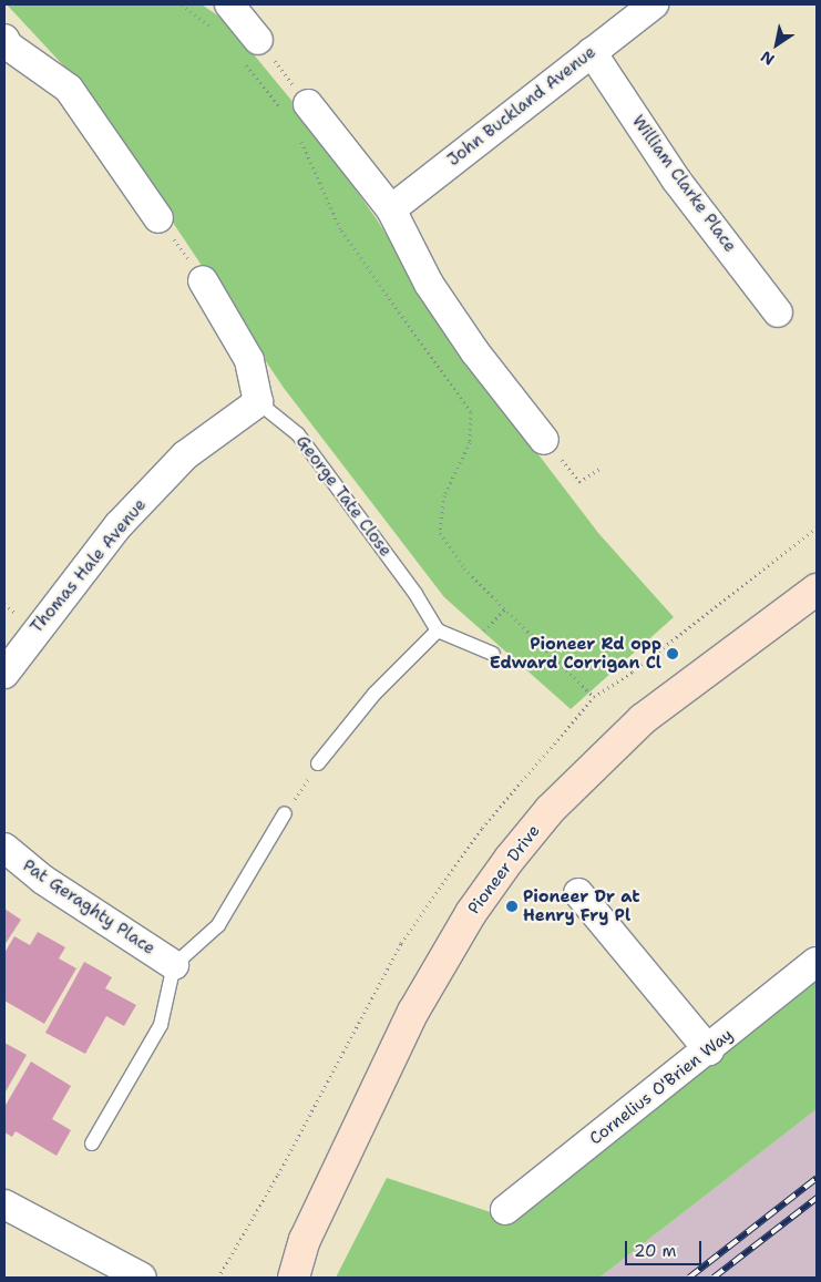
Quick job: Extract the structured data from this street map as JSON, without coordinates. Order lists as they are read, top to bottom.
{
  "streets": {
    "main road": ["Pioneer Drive"],
    "street": [
      "John Buckland Avenue",
      "William Clarke Place",
      "Thomas Hale Avenue",
      "Pat Geraghty Place",
      "Cornelius O'Brien Way"
    ],
    "lane": ["George Tate Close"]
  },
  "crossings": [
    ["John Buckland Avenue", "William Clarke Place"],
    ["George Tate Close", "Thomas Hale Avenue"]
  ],
  "places": ["Pioneer Rd opp Edward Corrigan Cl", "Pioneer Dr at Henry Fry Pl"],
  "scale_bar": "20 m",
  "north": "bottom left"
}
